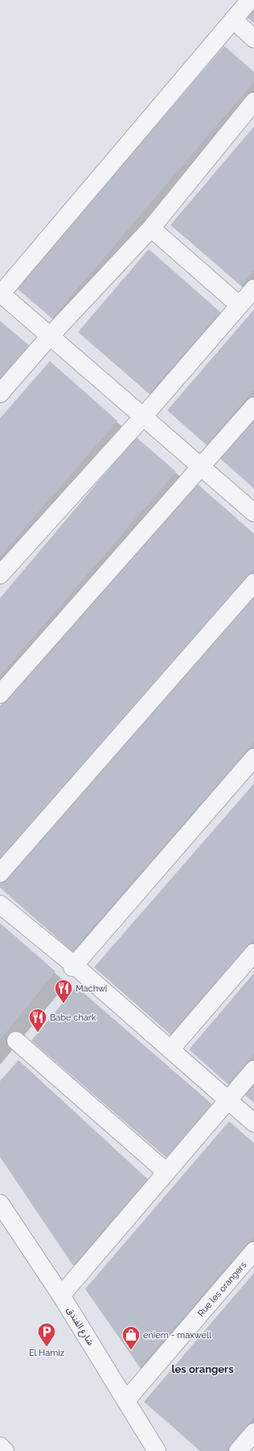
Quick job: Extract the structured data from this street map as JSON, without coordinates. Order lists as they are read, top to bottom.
{
  "streets": {
    "street": ["Rue les orangers", "شارع الفندق"]
  },
  "crossings": [
    ["Rue les orangers", "شارع الفندق"]
  ],
  "districts": ["les orangers"],
  "places": {
    "restaurant": ["Machwi", "Babe chark"],
    "parking": ["El Hamiz"],
    "shop": ["eniem - maxwell"]
  }
}
